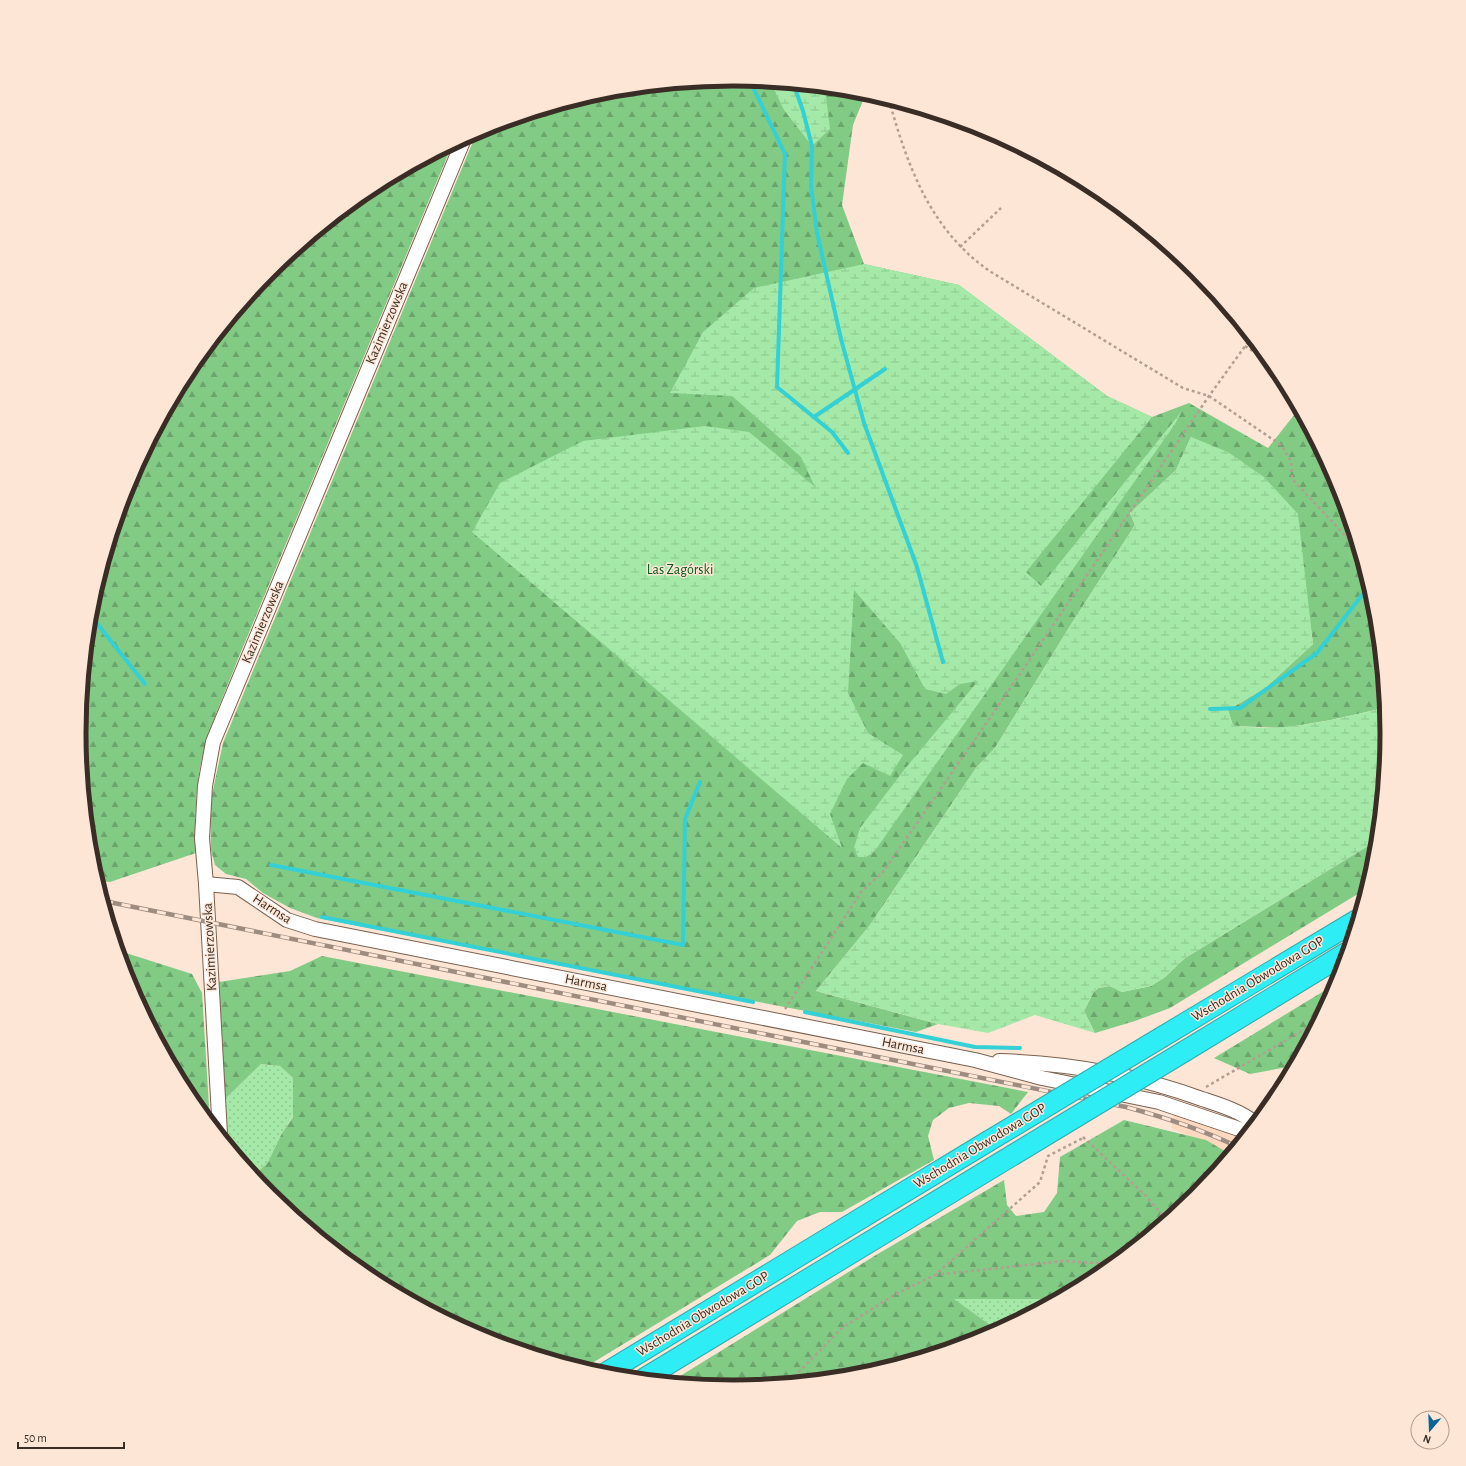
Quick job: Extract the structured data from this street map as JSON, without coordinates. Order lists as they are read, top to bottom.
{
  "streets": {
    "highway": ["Wschodnia Obwodowa GOP"],
    "street": ["Kazimierzowska", "Harmsa"]
  },
  "crossings": [
    ["Kazimierzowska", "Harmsa"]
  ],
  "parks": ["Las Zagórski"],
  "scale_bar": "50 m",
  "north": "bottom"
}
